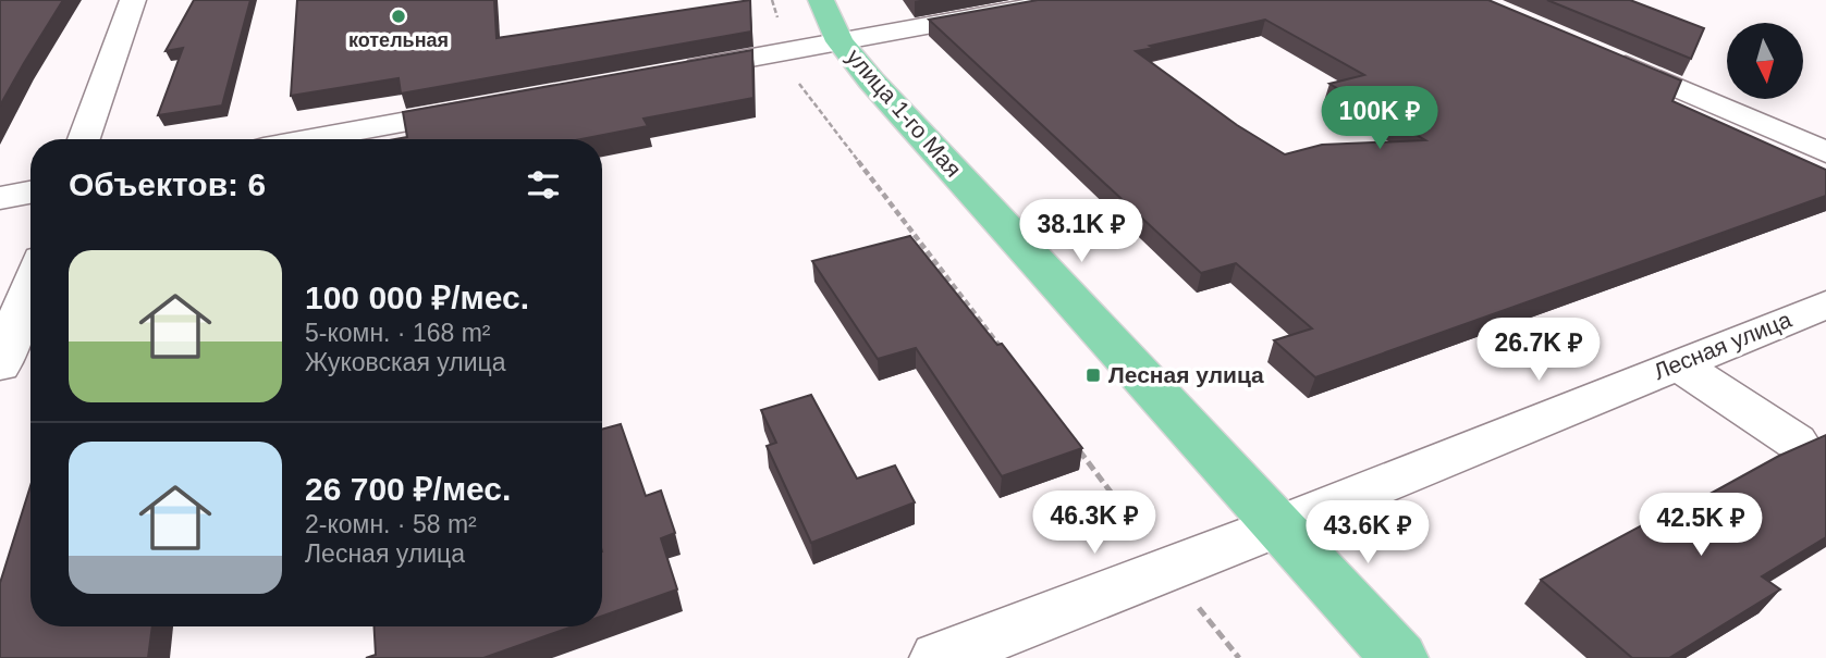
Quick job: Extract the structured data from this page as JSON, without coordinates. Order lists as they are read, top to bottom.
{
  "streets": {
    "main road": ["улица 1-го Мая"],
    "street": ["Лесная улица"]
  },
  "crossings": [
    ["улица 1-го Мая", "Лесная улица"]
  ],
  "places": {
    "other": ["котельная"],
    "transit": ["Лесная улица"]
  },
  "north": "bottom",
  "page": {
    "price": [
      "100K ₽",
      "38.1K ₽",
      "26.7K ₽",
      "46.3K ₽",
      "42.5K ₽",
      "43.6K ₽"
    ],
    "heading": "Объектов: 6",
    "list": [
      {
        "name": "100 000 ₽/мес.",
        "note": "5-комн. · 168 m² · Жуковская улица"
      },
      {
        "name": "26 700 ₽/мес.",
        "note": "2-комн. · 58 m² · Лесная улица"
      }
    ]
  }
}
